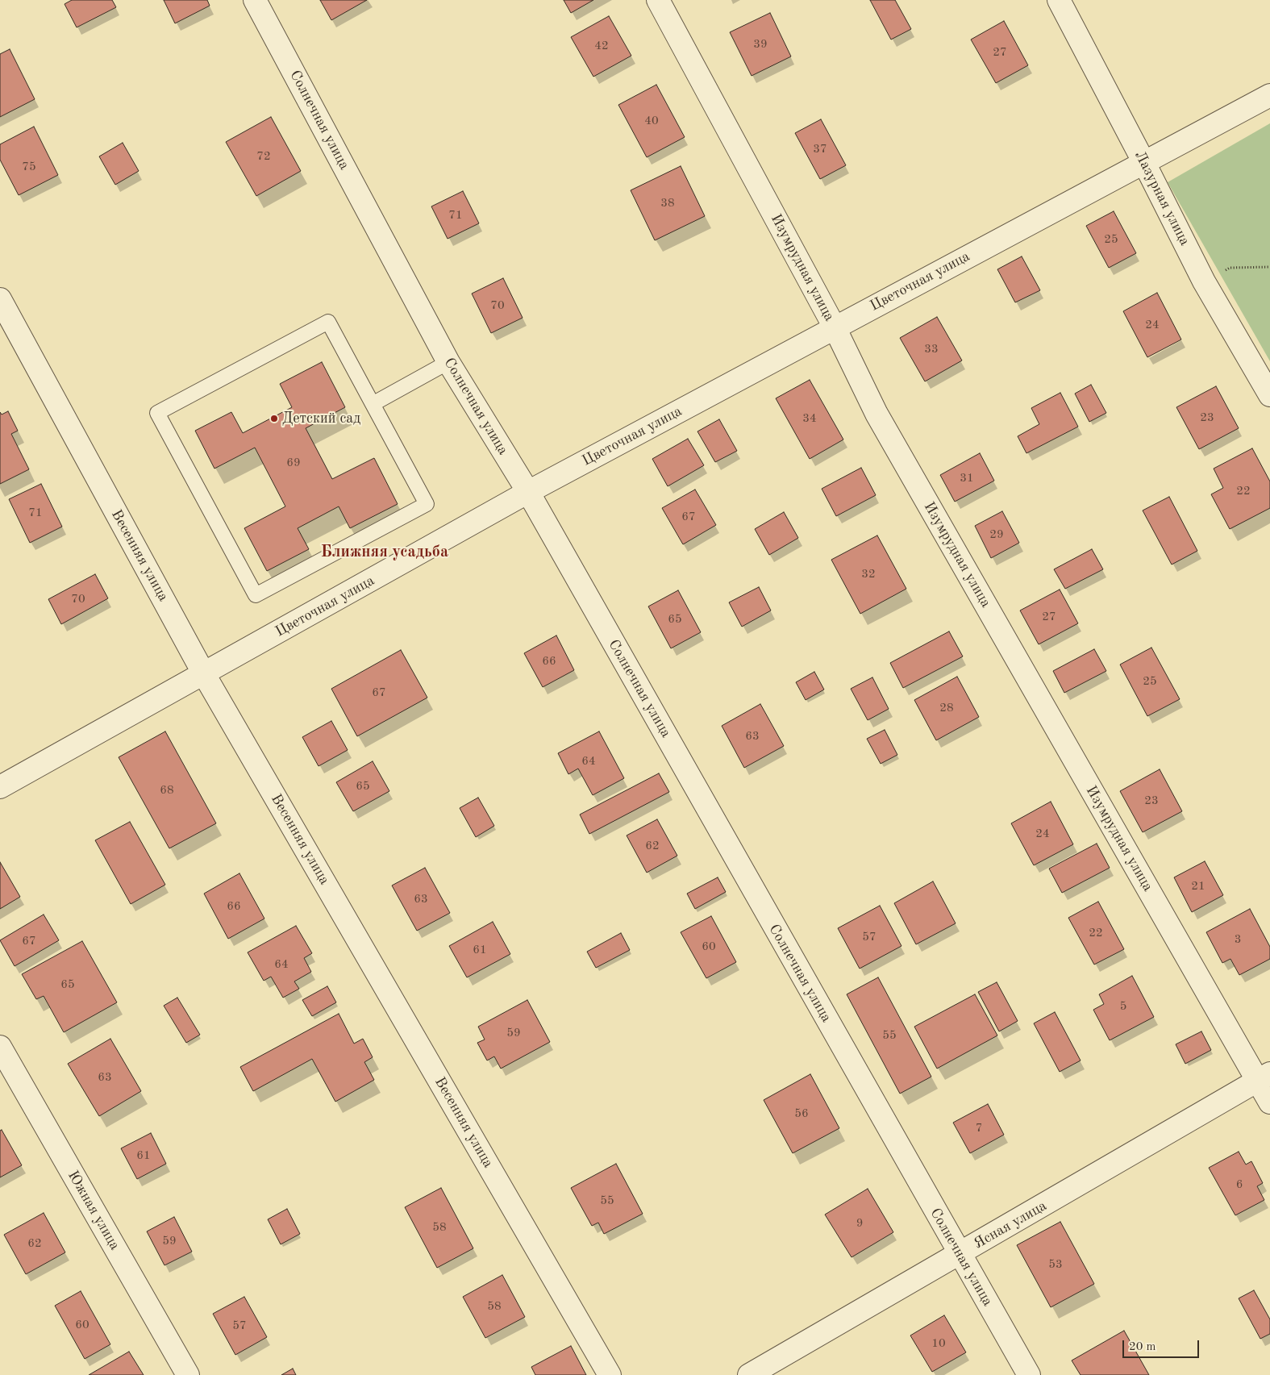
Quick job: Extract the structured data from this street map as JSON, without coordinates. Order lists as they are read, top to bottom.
{
  "streets": {
    "street": [
      "Солнечная улица",
      "Лазурная улица",
      "Изумрудная улица",
      "Цветочная улица",
      "Весенняя улица",
      "Южная улица",
      "Ясная улица"
    ]
  },
  "crossings": [
    ["Солнечная улица", "Цветочная улица"],
    ["Солнечная улица", "Ясная улица"],
    ["Лазурная улица", "Цветочная улица"],
    ["Изумрудная улица", "Цветочная улица"],
    ["Изумрудная улица", "Ясная улица"],
    ["Цветочная улица", "Весенняя улица"]
  ],
  "districts": ["Ближняя усадьба"],
  "places": ["Детский сад"],
  "house_numbers": [
    "39",
    "42",
    "27",
    "40",
    "37",
    "72",
    "75",
    "38",
    "71",
    "25",
    "70",
    "24",
    "33",
    "23",
    "34",
    "69",
    "31",
    "22",
    "71",
    "67",
    "29",
    "32",
    "70",
    "27",
    "65",
    "66",
    "25",
    "67",
    "28",
    "63",
    "64",
    "65",
    "68",
    "23",
    "24",
    "62",
    "21",
    "63",
    "66",
    "22",
    "57",
    "3",
    "67",
    "60",
    "61",
    "64",
    "65",
    "5",
    "59",
    "55",
    "63",
    "56",
    "7",
    "61",
    "6",
    "55",
    "9",
    "58",
    "59",
    "62",
    "53",
    "58",
    "60",
    "57",
    "10"
  ],
  "scale_bar": "20 m"
}
